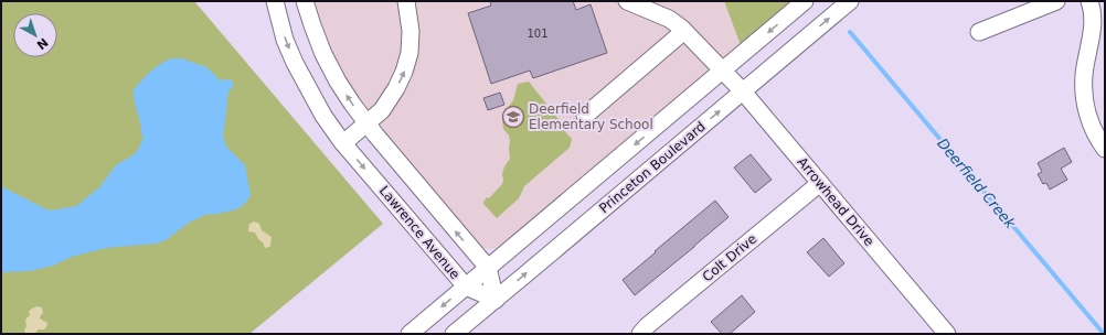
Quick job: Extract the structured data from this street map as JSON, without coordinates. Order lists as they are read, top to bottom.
{
  "streets": {
    "street": [
      "Princeton Boulevard",
      "Arrowhead Drive",
      "Lawrence Avenue",
      "Colt Drive"
    ]
  },
  "crossings": [
    ["Princeton Boulevard", "Arrowhead Drive"],
    ["Princeton Boulevard", "Lawrence Avenue"],
    ["Arrowhead Drive", "Colt Drive"]
  ],
  "water": ["Deerfield Creek"],
  "places": {
    "school or university": ["Deerfield Elementary School"]
  },
  "house_numbers": ["101"],
  "north": "bottom right"
}
